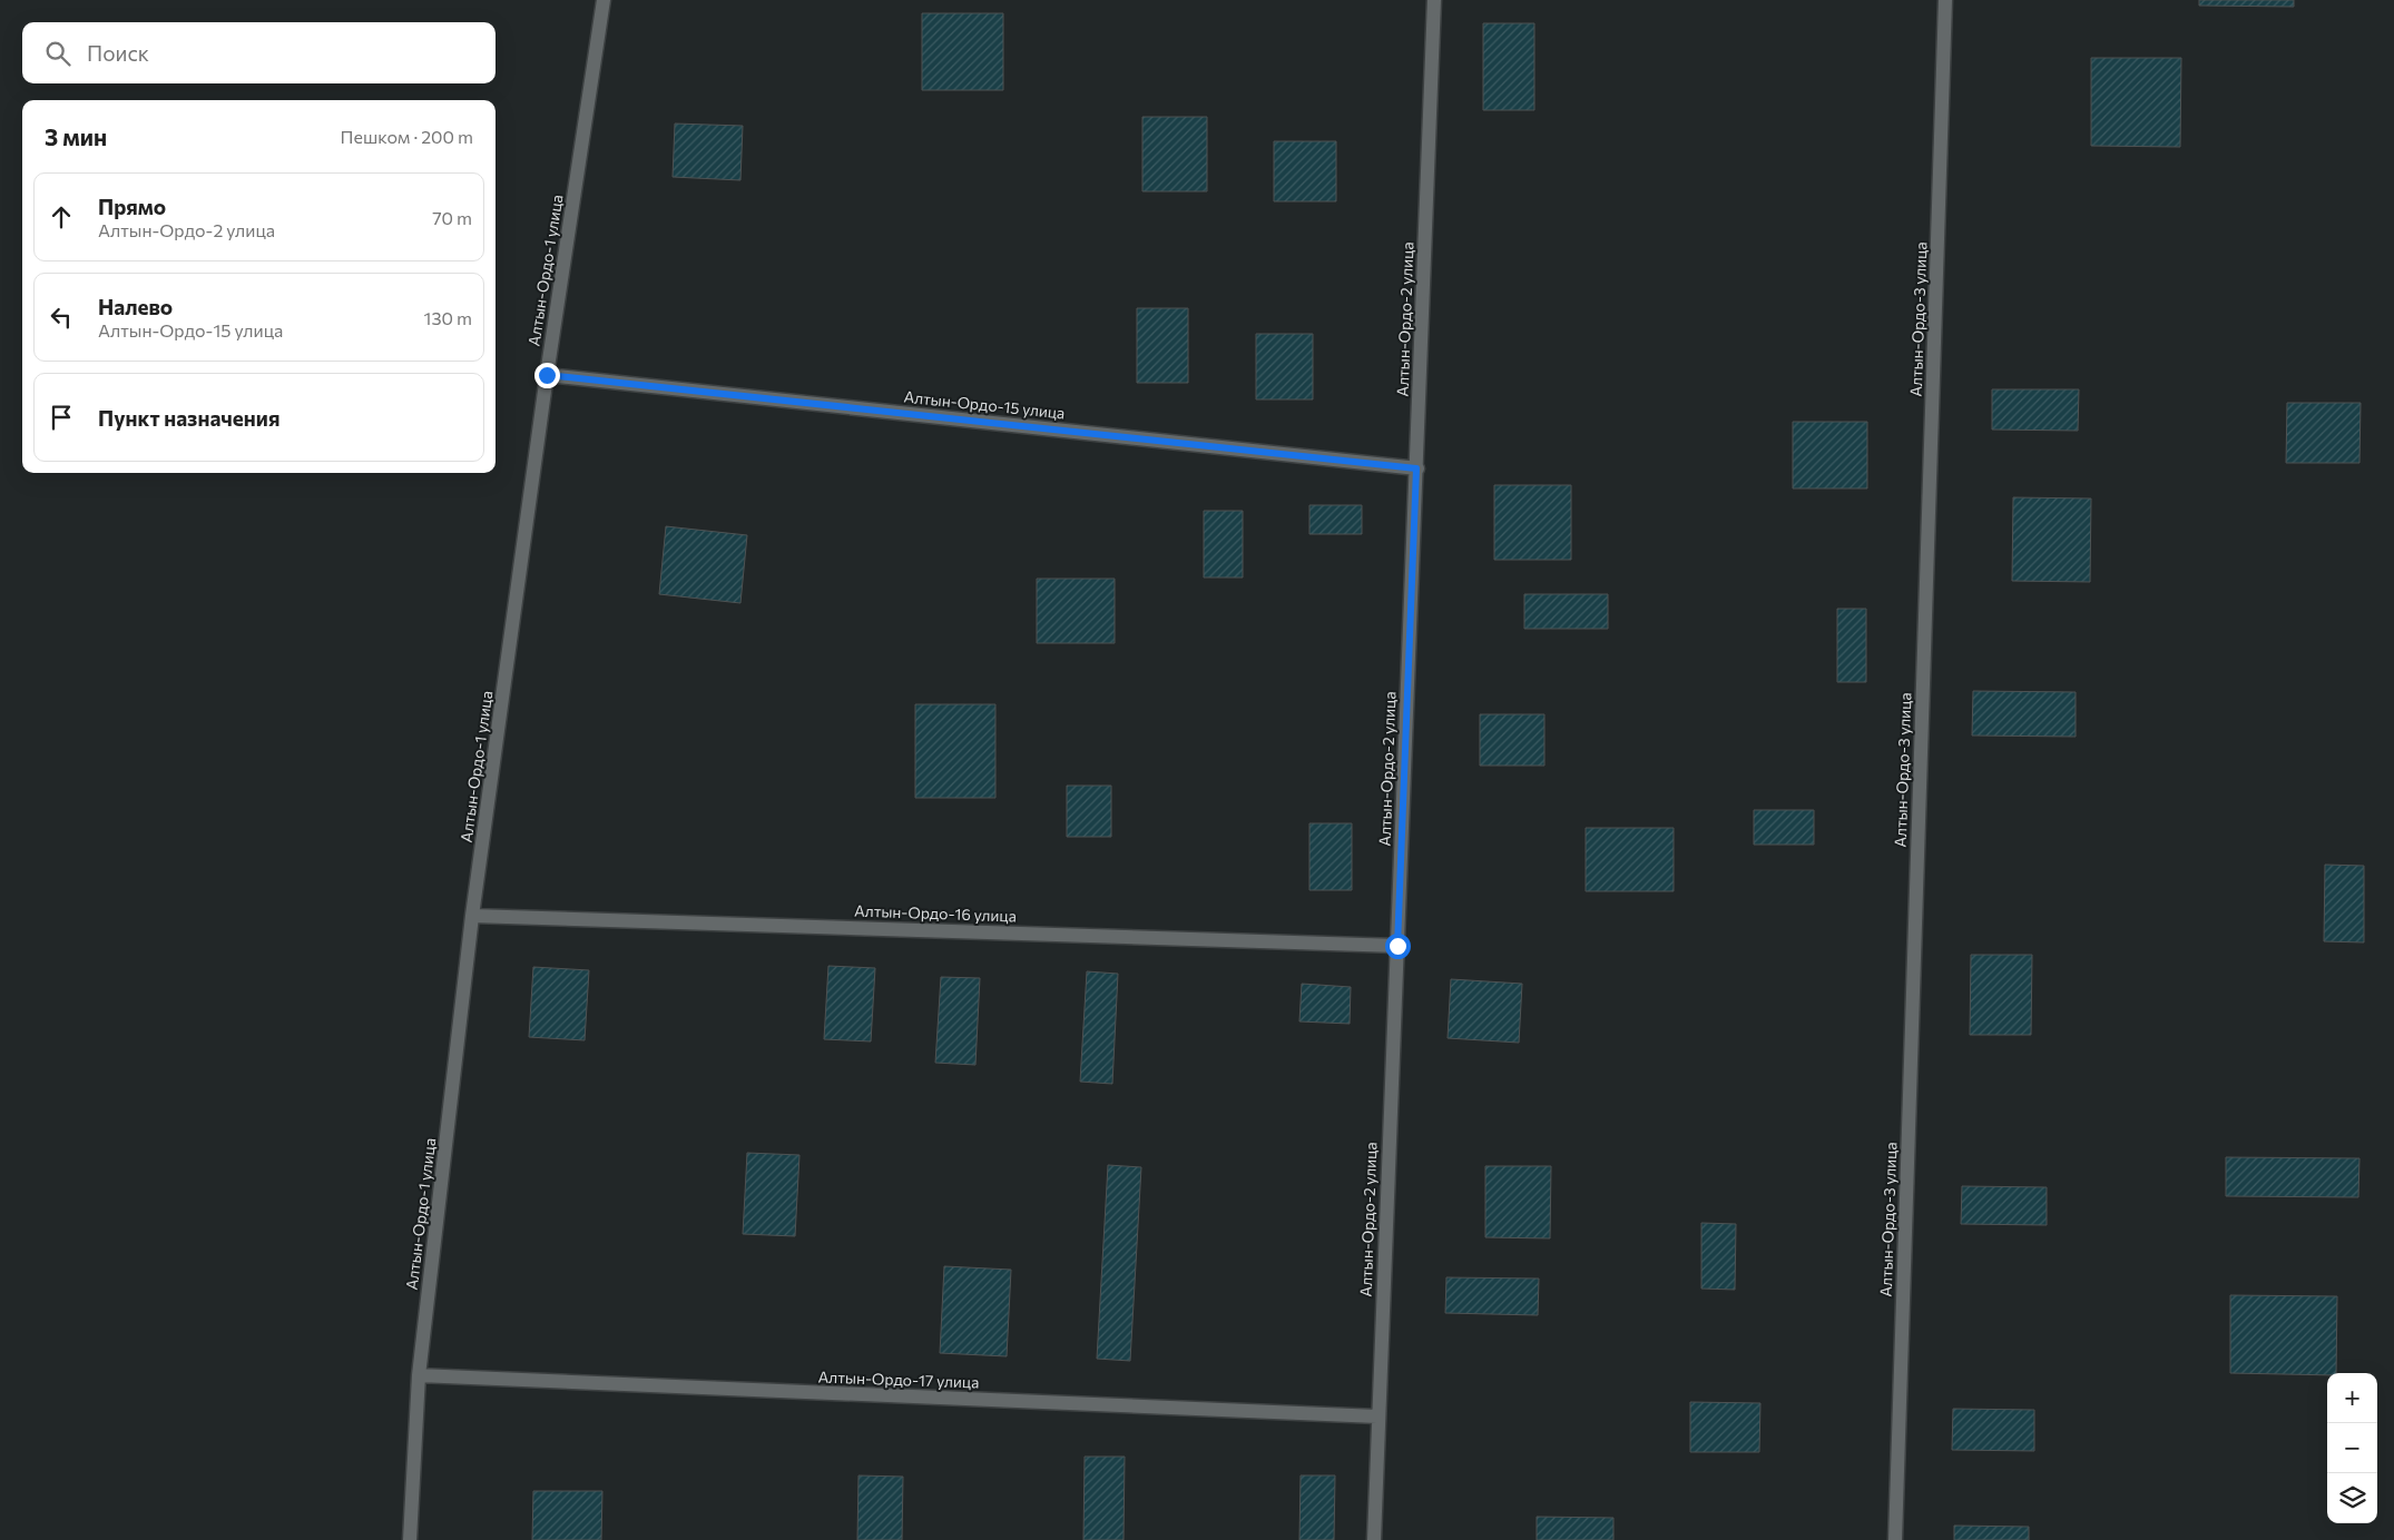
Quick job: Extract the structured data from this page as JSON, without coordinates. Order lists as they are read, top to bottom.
{
  "streets": {
    "street": [
      "Алтын-Ордо-1 улица",
      "Алтын-Ордо-2 улица",
      "Алтын-Ордо-3 улица",
      "Алтын-Ордо-15 улица",
      "Алтын-Ордо-16 улица",
      "Алтын-Ордо-17 улица"
    ]
  },
  "crossings": [
    ["Алтын-Ордо-1 улица", "Алтын-Ордо-15 улица"],
    ["Алтын-Ордо-1 улица", "Алтын-Ордо-16 улица"],
    ["Алтын-Ордо-1 улица", "Алтын-Ордо-17 улица"],
    ["Алтын-Ордо-2 улица", "Алтын-Ордо-15 улица"],
    ["Алтын-Ордо-2 улица", "Алтын-Ордо-16 улица"],
    ["Алтын-Ордо-2 улица", "Алтын-Ордо-17 улица"]
  ],
  "page": {
    "search": "Поиск",
    "heading": ["3 мин", "Пешком · 200 m"],
    "list": [
      ["Прямо", "Алтын-Ордо-2 улица", "70 m"],
      ["Налево", "Алтын-Ордо-15 улица", "130 m"],
      "Пункт назначения"
    ],
    "map_buttons": ["+", "−"]
  }
}
